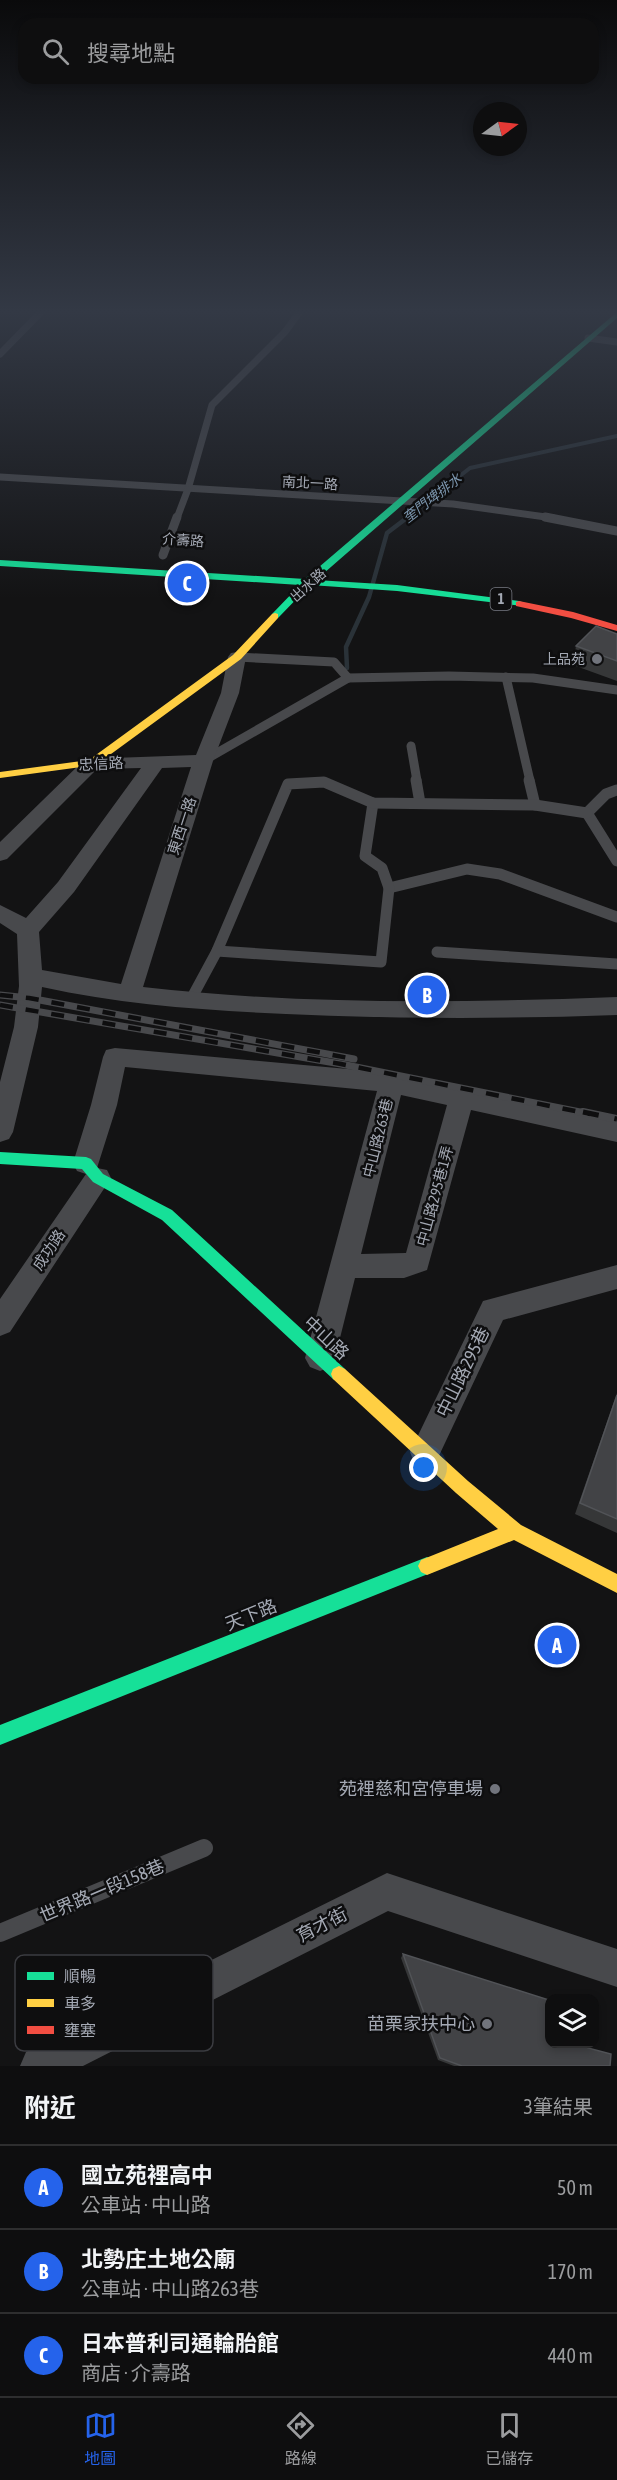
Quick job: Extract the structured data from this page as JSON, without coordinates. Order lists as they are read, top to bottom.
{
  "streets": {
    "street": [
      "出水路",
      "1",
      "忠信路",
      "東西一路",
      "中山路263巷",
      "中山路295巷1弄",
      "成功路",
      "中山路",
      "中山路295巷",
      "天下路",
      "育才街"
    ],
    "lane": ["南北一路", "世界路一段158巷"]
  },
  "crossings": [
    ["南北一路", "出水路"],
    ["出水路", "1"],
    ["出水路", "忠信路"],
    ["出水路", "東西一路"],
    ["忠信路", "東西一路"],
    ["中山路263巷", "中山路295巷1弄"],
    ["中山路263巷", "成功路"],
    ["中山路263巷", "中山路"],
    ["成功路", "中山路"],
    ["中山路", "中山路295巷"],
    ["中山路", "天下路"]
  ],
  "water": ["奎門埤排水"],
  "places": ["上品苑", "苑裡慈和宮停車場", "苗栗家扶中心"],
  "legend": ["順暢", "車多", "壅塞"],
  "north": "right",
  "page": {
    "search": "搜尋地點",
    "pins": ["C", "B", "A"],
    "heading": ["附近", "3筆結果"],
    "list": [
      {
        "mark": "A",
        "name": "國立苑裡高中",
        "note": "公車站 · 中山路",
        "value": "50 m"
      },
      {
        "mark": "B",
        "name": "北勢庄土地公廟",
        "note": "公車站 · 中山路263巷",
        "value": "170 m"
      },
      {
        "mark": "C",
        "name": "日本普利司通輪胎館",
        "note": "商店 · 介壽路",
        "value": "440 m"
      }
    ],
    "nav": ["地圖", "路線", "已儲存"]
  }
}
